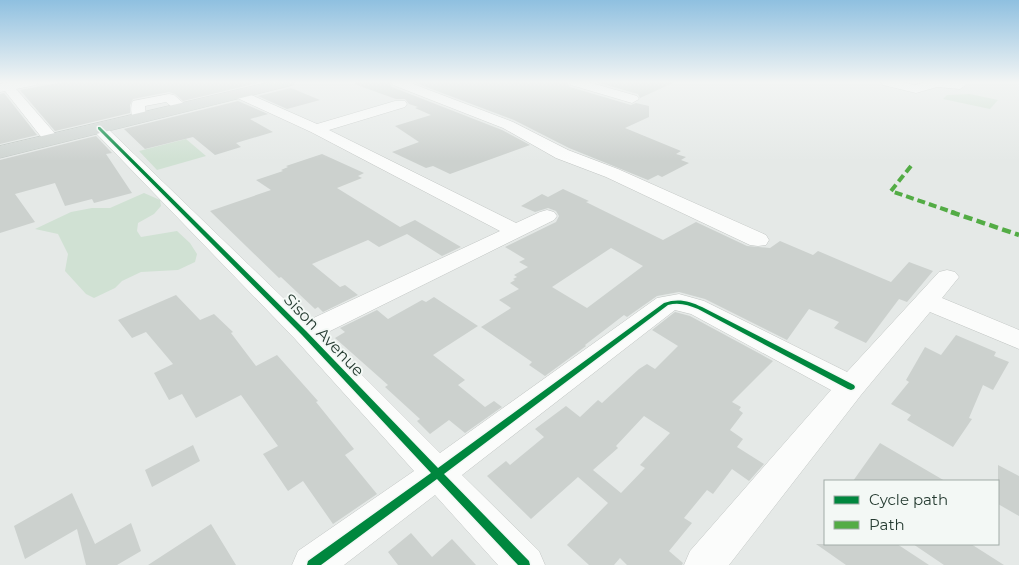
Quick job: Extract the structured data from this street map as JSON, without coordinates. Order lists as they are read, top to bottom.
{
  "streets": {
    "street": ["Sison Avenue"]
  },
  "legend": ["Cycle path", "Path"]
}
